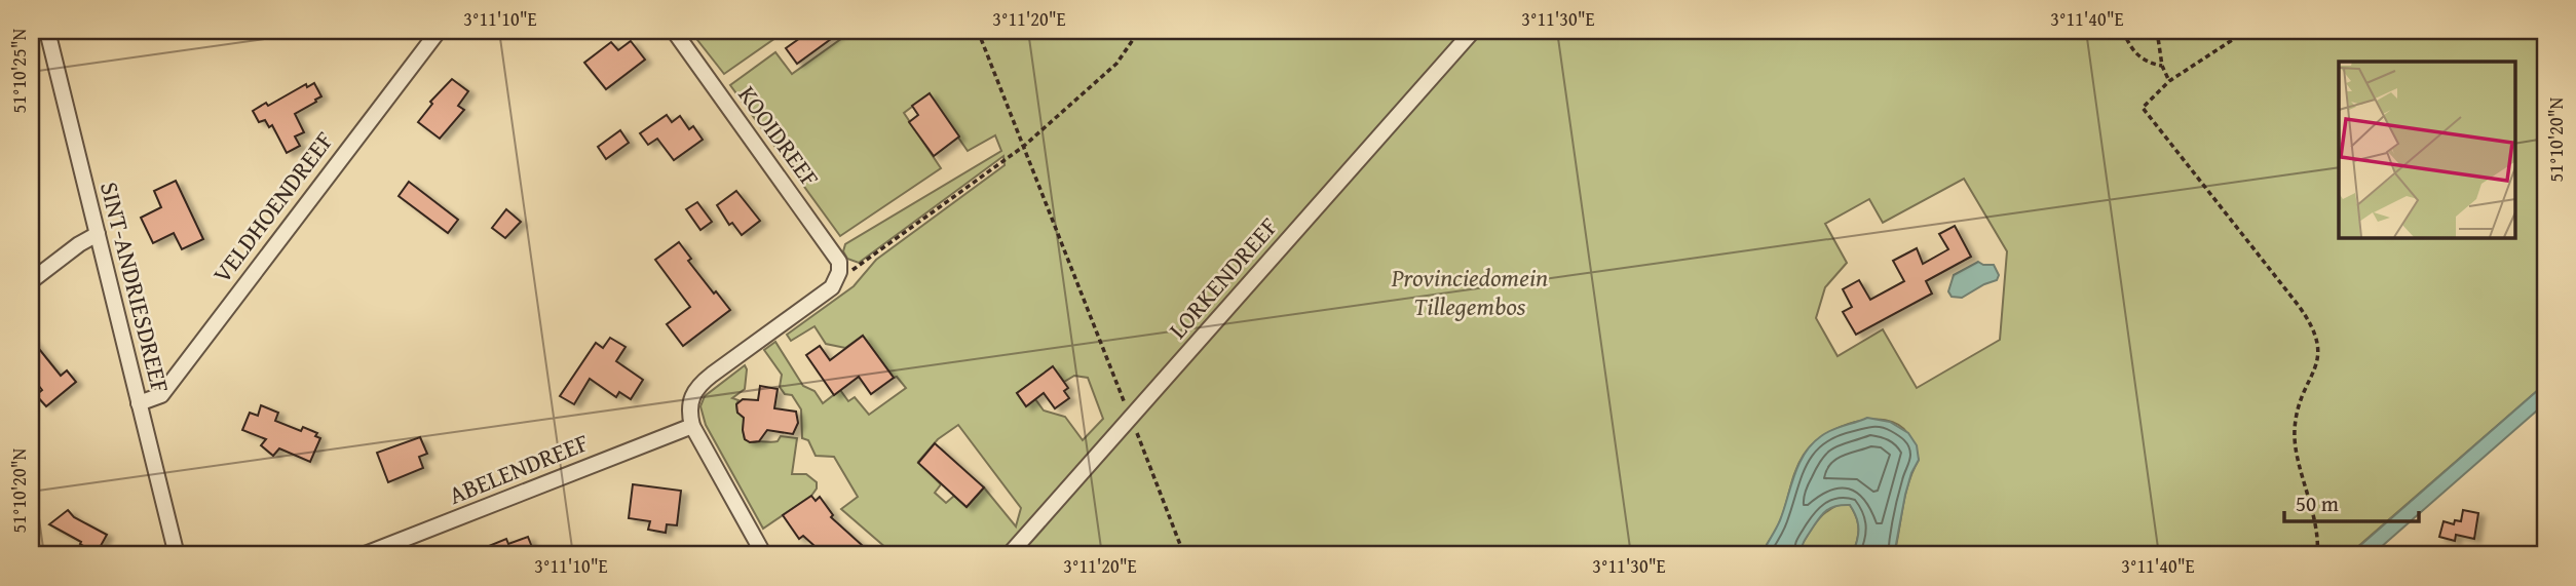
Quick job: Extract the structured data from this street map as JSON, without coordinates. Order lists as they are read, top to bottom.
{
  "streets": {
    "street": [
      "KOOIDREEF",
      "VELDHOENDREEF",
      "LORKENDREEF",
      "SINT-ANDRIESDREEF",
      "ABELENDREEF"
    ]
  },
  "crossings": [
    ["VELDHOENDREEF", "SINT-ANDRIESDREEF"]
  ],
  "parks": ["Provinciedomein Tillegembos"],
  "scale_bar": "50 m",
  "coordinates": [
    "3°11'10\"E",
    "3°11'20\"E",
    "3°11'30\"E",
    "3°11'40\"E",
    "51°10'25\"N",
    "51°10'20\"N"
  ]
}
